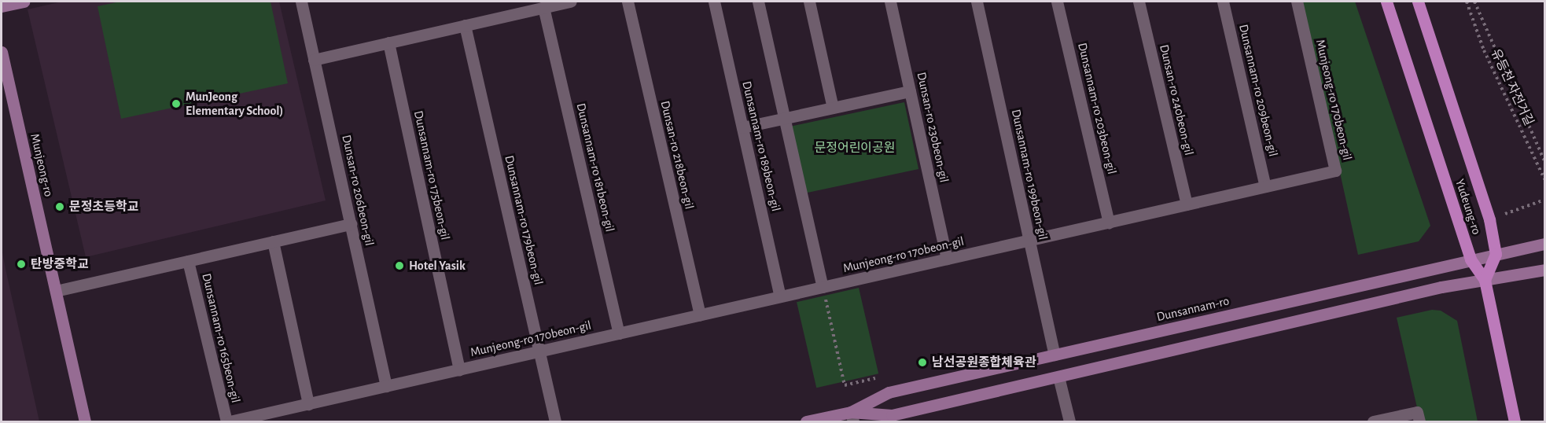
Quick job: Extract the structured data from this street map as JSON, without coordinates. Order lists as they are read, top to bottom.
{
  "streets": {
    "main road": ["Munjeong-ro", "Yudeung-ro", "Dunsannam-ro"],
    "street": [
      "Dunsannam-ro 209beon-gil",
      "Dunsan-ro 240beon-gil",
      "Munjeong-ro 170beon-gil",
      "Dunsannam-ro 203beon-gil",
      "Dunsan-ro 230beon-gil",
      "Dunsannam-ro 189beon-gil",
      "Dunsan-ro 218beon-gil",
      "Dunsannam-ro 181beon-gil",
      "Dunsannam-ro 199beon-gil",
      "Dunsannam-ro 175beon-gil",
      "Dunsan-ro 206beon-gil",
      "Dunsannam-ro 179beon-gil",
      "Dunsannam-ro 165beon-gil"
    ],
    "path": ["유등천 자전거길"]
  },
  "crossings": [
    ["Dunsannam-ro 209beon-gil", "Munjeong-ro 170beon-gil"],
    ["Dunsan-ro 240beon-gil", "Munjeong-ro 170beon-gil"],
    ["Munjeong-ro 170beon-gil", "Dunsannam-ro 203beon-gil"],
    ["Munjeong-ro 170beon-gil", "Dunsan-ro 230beon-gil"],
    ["Munjeong-ro 170beon-gil", "Dunsannam-ro 189beon-gil"],
    ["Munjeong-ro 170beon-gil", "Dunsan-ro 218beon-gil"],
    ["Munjeong-ro 170beon-gil", "Dunsannam-ro 181beon-gil"],
    ["Munjeong-ro 170beon-gil", "Dunsannam-ro 199beon-gil"],
    ["Munjeong-ro 170beon-gil", "Dunsannam-ro 175beon-gil"],
    ["Munjeong-ro 170beon-gil", "Dunsan-ro 206beon-gil"],
    ["Munjeong-ro 170beon-gil", "Dunsannam-ro 179beon-gil"],
    ["Munjeong-ro 170beon-gil", "Dunsannam-ro 165beon-gil"],
    ["Dunsannam-ro 199beon-gil", "Dunsannam-ro"],
    ["Yudeung-ro", "Dunsannam-ro"]
  ],
  "parks": ["문정어린이공원"],
  "places": [
    "MunJeong Elementary School)",
    "문정초등학교",
    "탄방중학교",
    "Hotel Yasik",
    "남선공원종합체육관"
  ]
}
